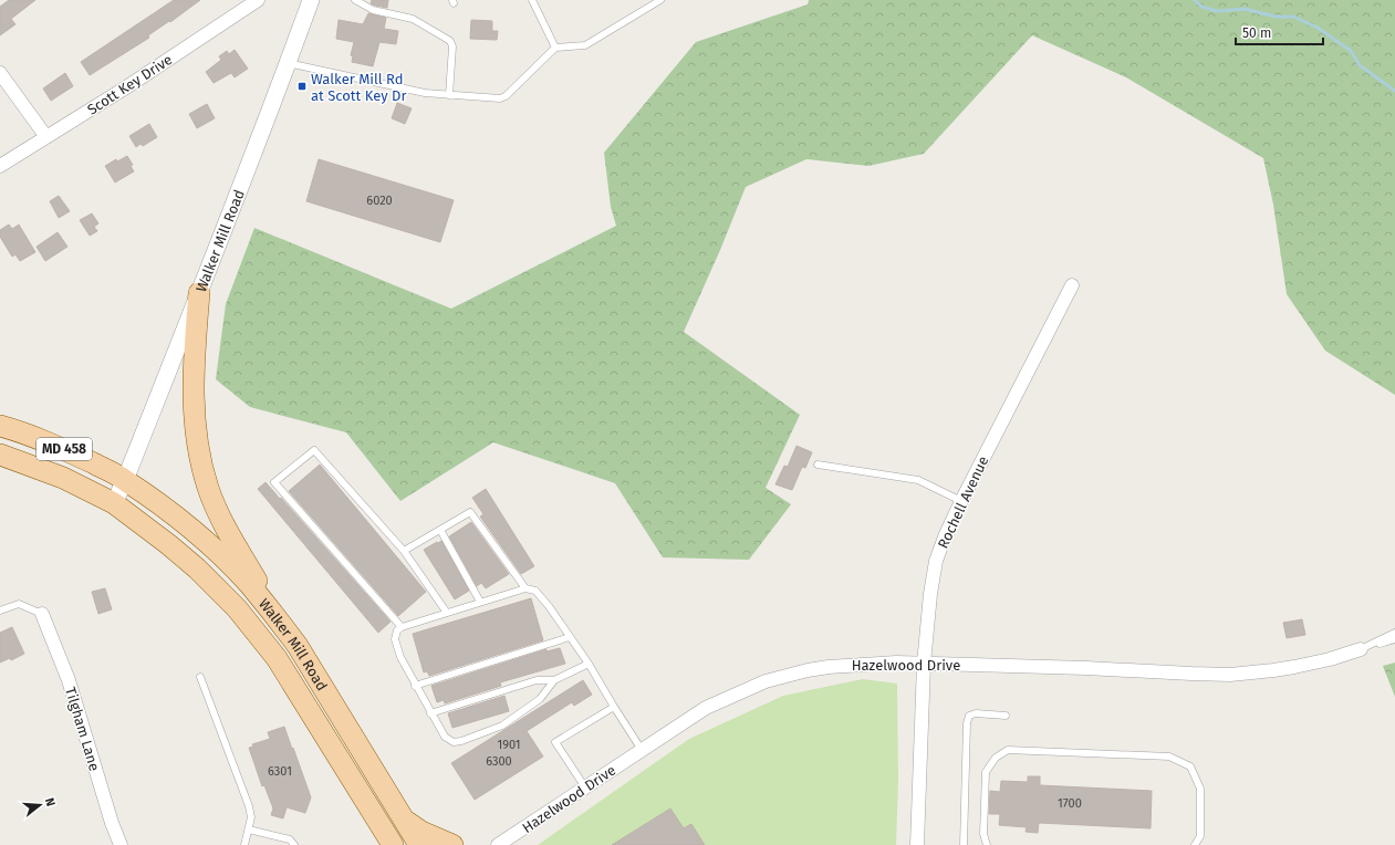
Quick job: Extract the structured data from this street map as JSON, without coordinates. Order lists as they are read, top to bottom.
{
  "streets": {
    "main road": ["Walker Mill Road", "MD 458"],
    "street": [
      "Scott Key Drive",
      "Rochell Avenue",
      "Hazelwood Drive",
      "Tilgham Lane"
    ]
  },
  "crossings": [
    ["Walker Mill Road", "MD 458"],
    ["Rochell Avenue", "Hazelwood Drive"]
  ],
  "places": {
    "transit": ["Walker Mill Rd at Scott Key Dr"]
  },
  "house_numbers": [
    "6020",
    "1901",
    "6300",
    "6301",
    "1700"
  ],
  "scale_bar": "50 m",
  "north": "right"
}
